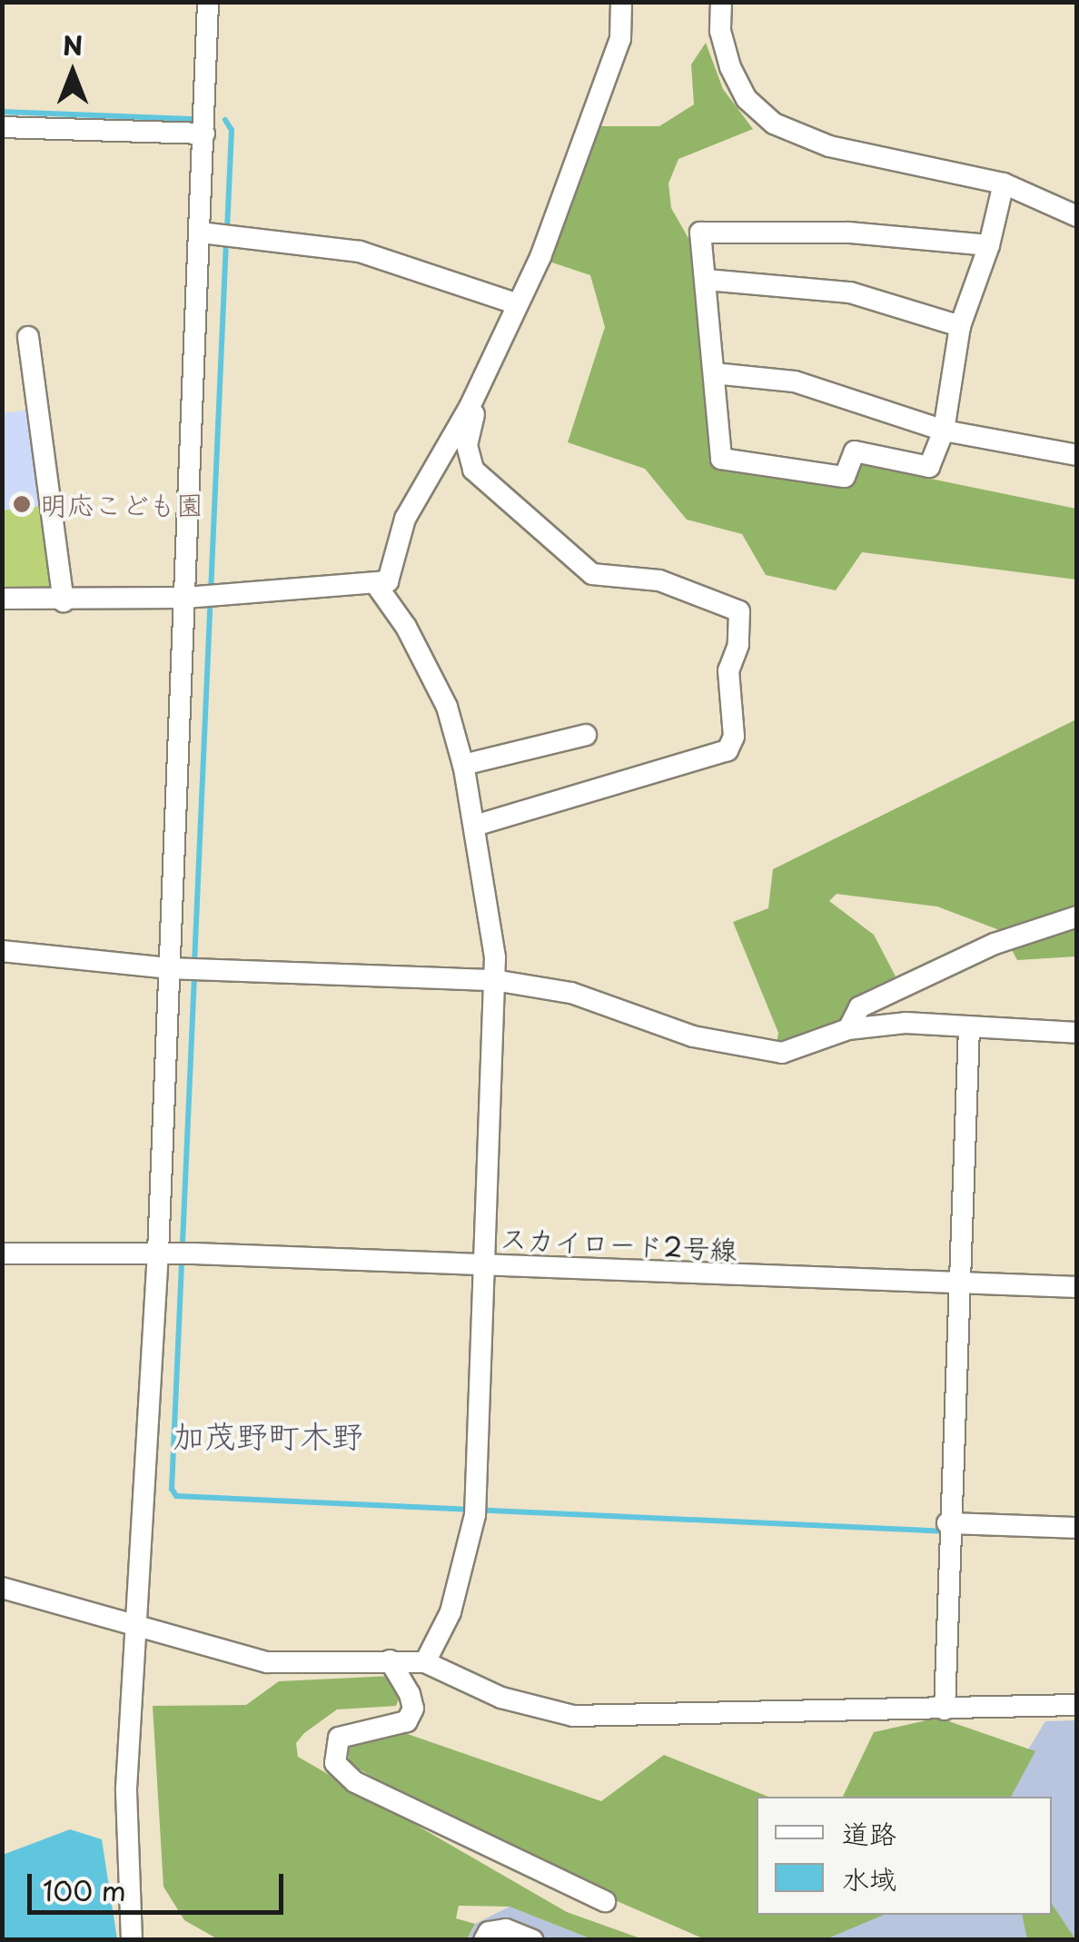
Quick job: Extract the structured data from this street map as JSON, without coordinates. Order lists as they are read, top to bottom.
{
  "streets": {
    "street": ["スカイロード2号線"]
  },
  "districts": ["加茂野町木野"],
  "places": ["明応こども園"],
  "legend": ["道路", "水域"],
  "scale_bar": "100 m",
  "north": "top"
}
